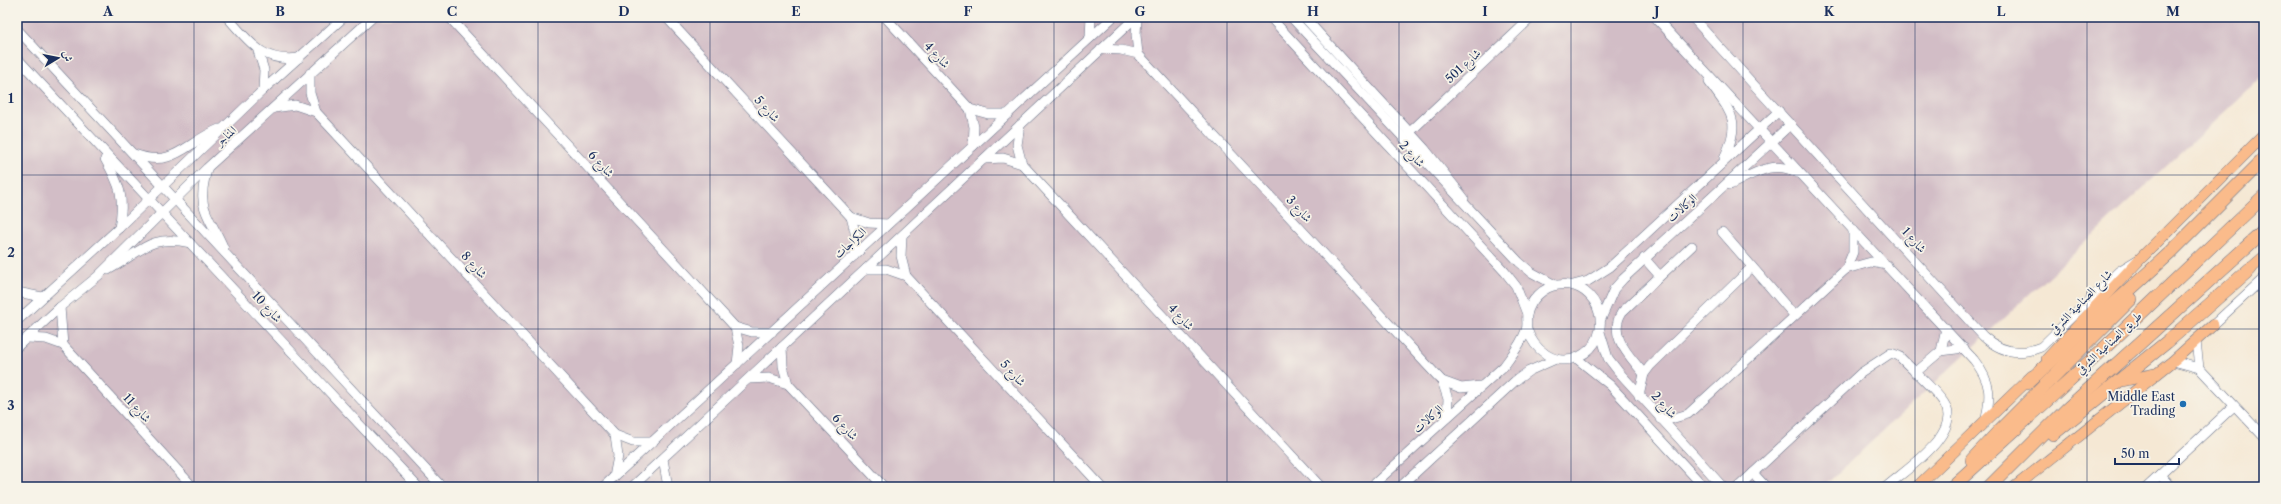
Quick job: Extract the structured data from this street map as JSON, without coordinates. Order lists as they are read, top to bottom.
{
  "streets": {
    "highway": ["طريق الصناعية الشرقي"],
    "main road": ["شارع الصناعية الشرقي"],
    "street": [
      "شارع 4",
      "شارع 501",
      "شارع 5",
      "المناجر",
      "شارع 2",
      "شارع 6",
      "الوكالات",
      "شارع 3",
      "شارع 1",
      "الكراجات",
      "شارع 8",
      "شارع 10",
      "شارع 11"
    ]
  },
  "crossings": [
    ["شارع 501", "شارع 2"],
    ["شارع 5", "الكراجات"],
    ["المناجر", "شارع 8"],
    ["المناجر", "شارع 10"],
    ["المناجر", "شارع 11"],
    ["شارع 2", "الوكالات"],
    ["الوكالات", "شارع 3"],
    ["الوكالات", "شارع 1"],
    ["شارع 1", "شارع الصناعية الشرقي"],
    ["الكراجات", "شارع 8"]
  ],
  "places": ["Middle East Trading"],
  "scale_bar": "50 m",
  "north": "right",
  "grid": {
    "columns": [
      "A",
      "B",
      "C",
      "D",
      "E",
      "F",
      "G",
      "H",
      "I",
      "J",
      "K",
      "L",
      "M"
    ],
    "rows": ["1", "2", "3"]
  }
}
